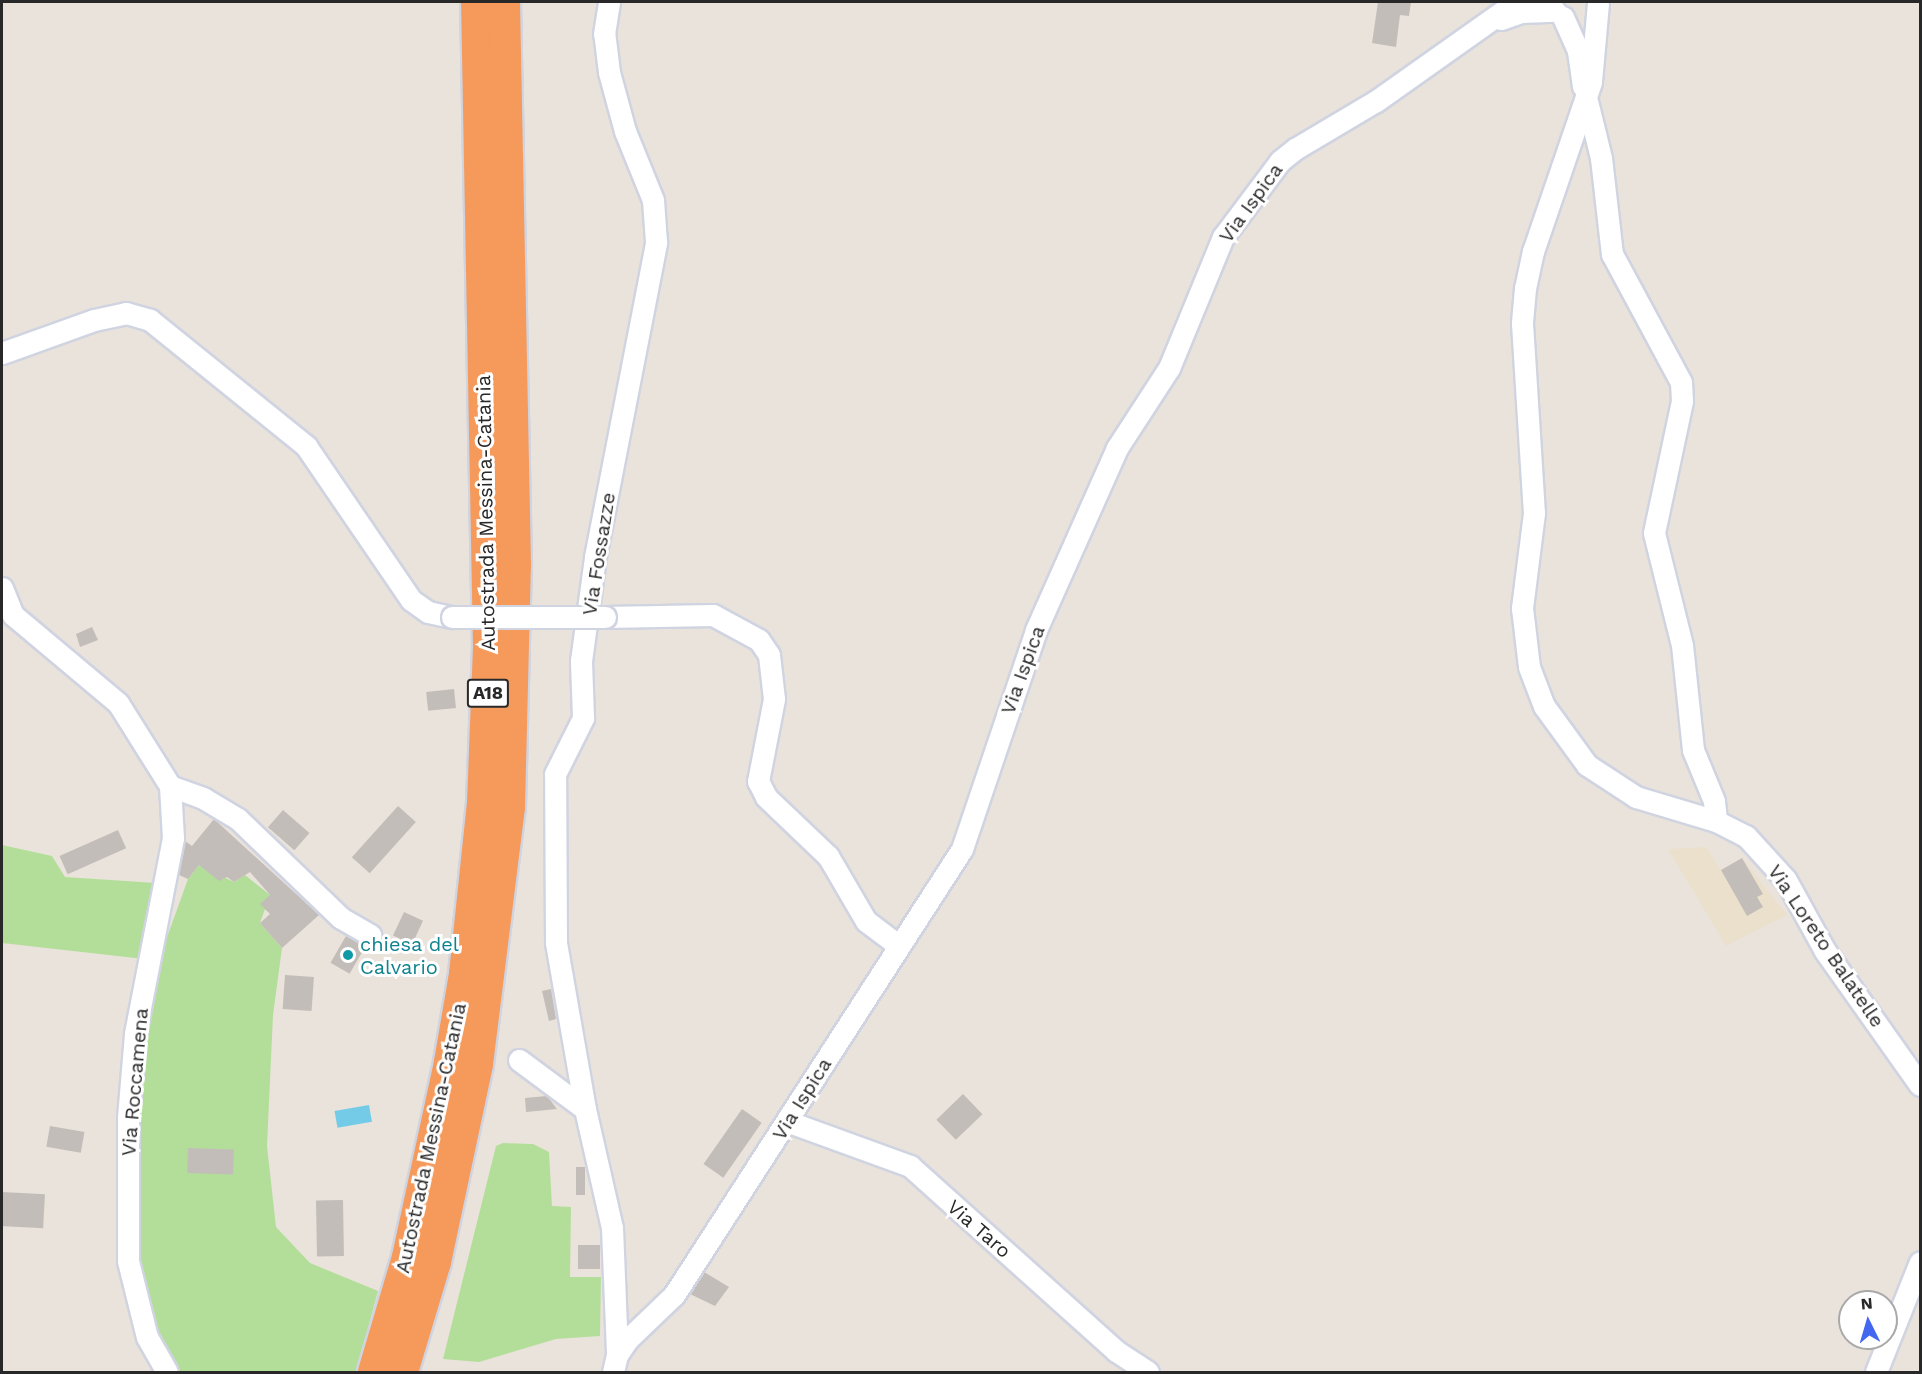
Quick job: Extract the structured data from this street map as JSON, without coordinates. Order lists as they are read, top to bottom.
{
  "streets": {
    "highway": ["Autostrada Messina-Catania", "A18"],
    "street": [
      "Via Ispica",
      "Via Fossazze",
      "Via Loreto Balatelle",
      "Via Roccamena",
      "Via Taro"
    ]
  },
  "crossings": [
    ["Via Ispica", "Via Fossazze"],
    ["Via Ispica", "Via Taro"]
  ],
  "places": ["chiesa del Calvario"],
  "north": "top"
}
